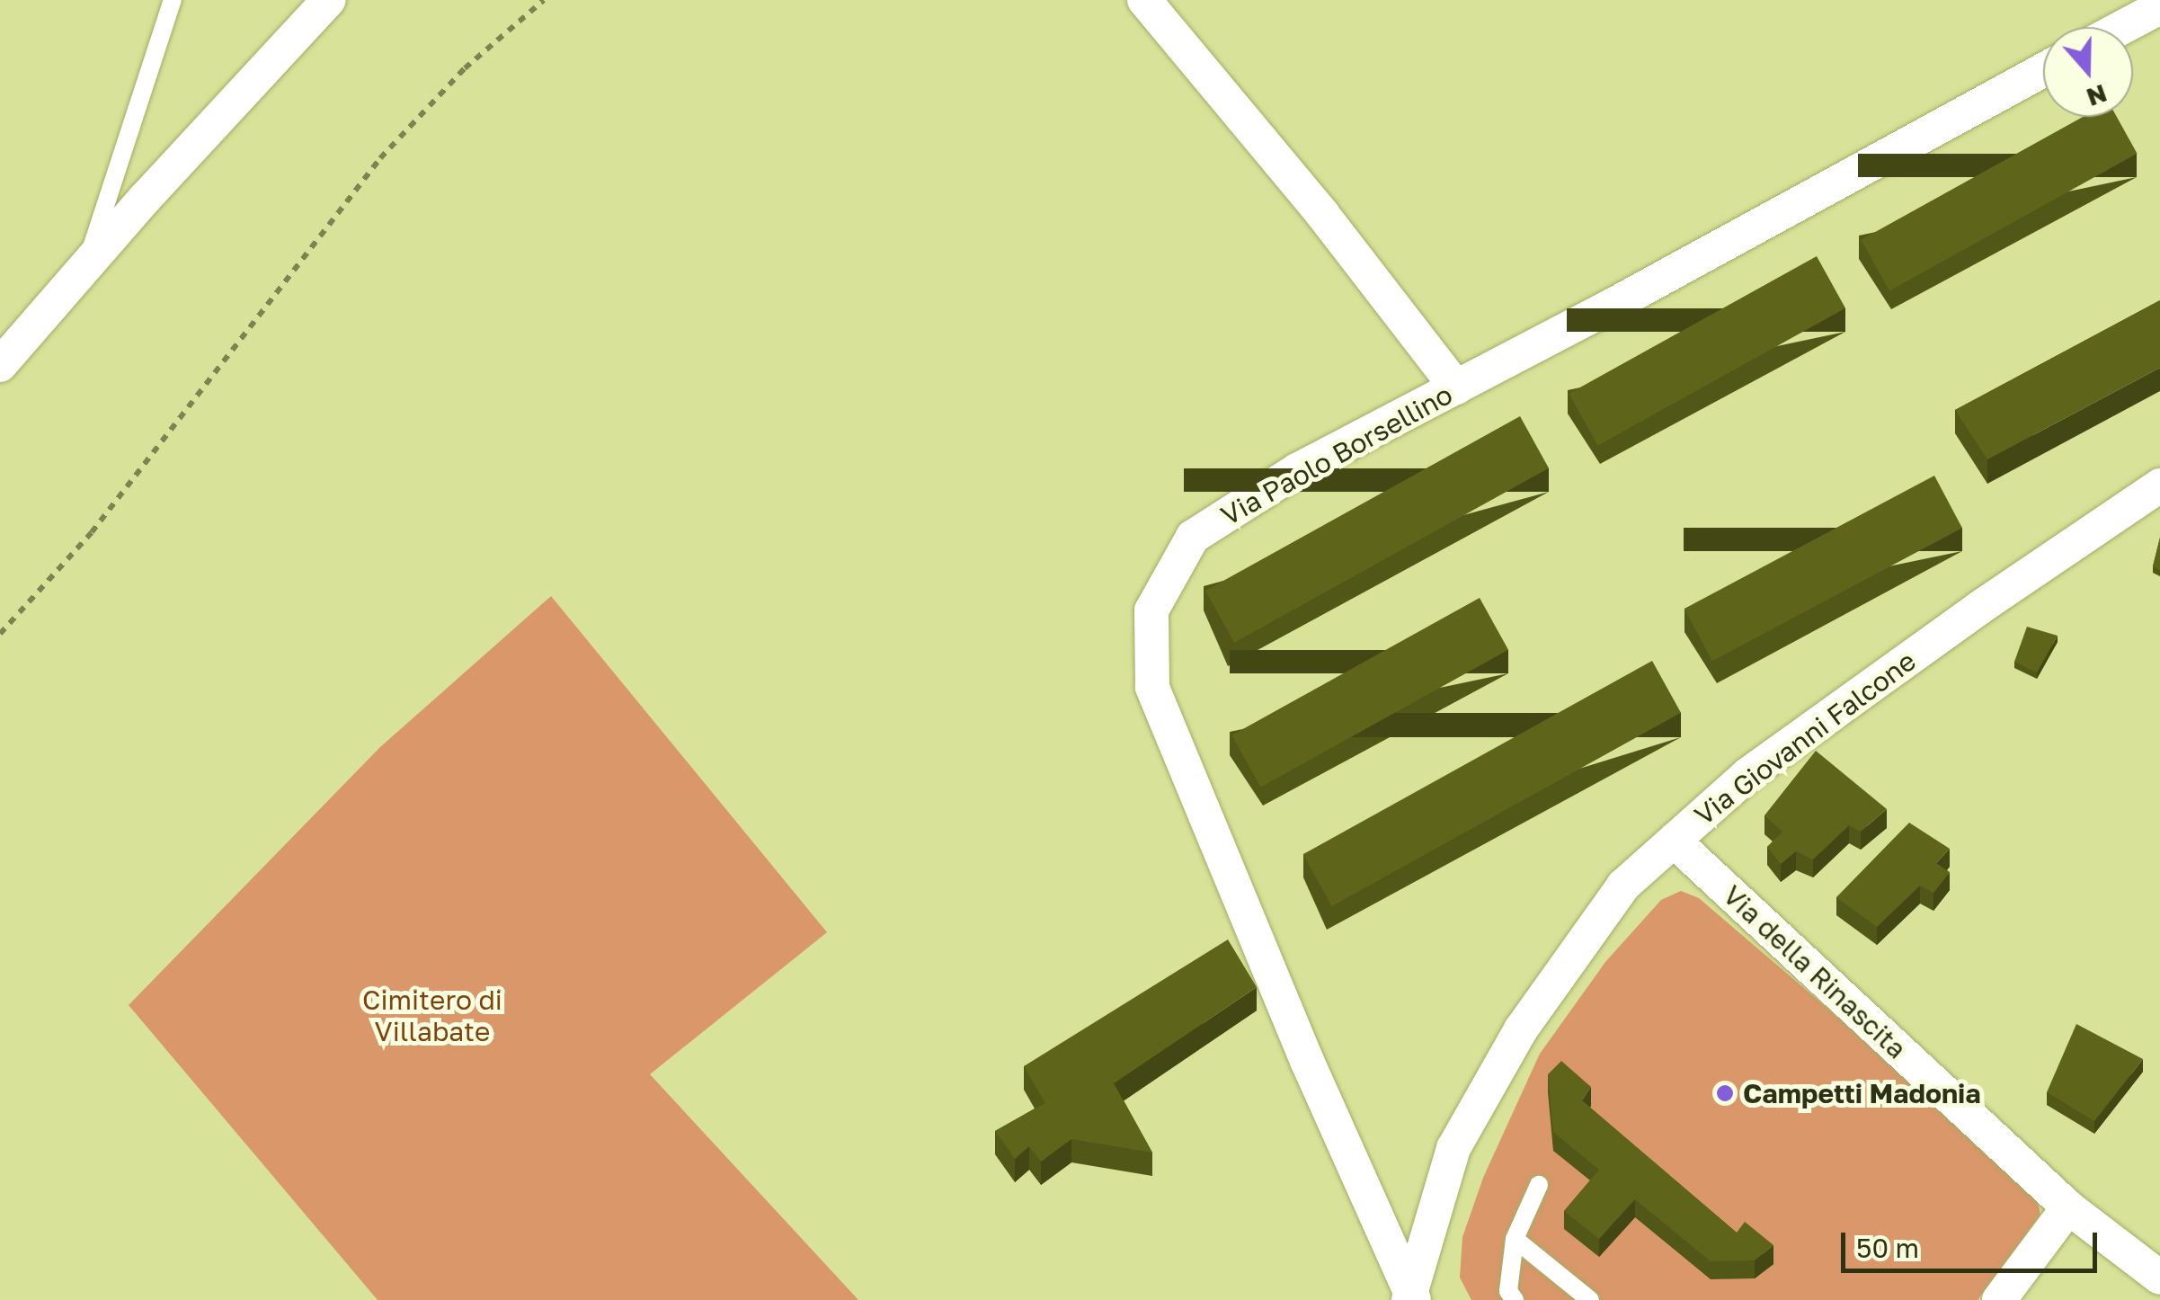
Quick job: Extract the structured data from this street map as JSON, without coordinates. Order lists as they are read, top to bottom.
{
  "streets": {
    "street": ["Via Paolo Borsellino", "Via Giovanni Falcone", "Via della Rinascita"]
  },
  "crossings": [
    ["Via Paolo Borsellino", "Via Giovanni Falcone"],
    ["Via Giovanni Falcone", "Via della Rinascita"]
  ],
  "parks": ["Cimitero di Villabate"],
  "places": ["Campetti Madonia"],
  "scale_bar": "50 m",
  "north": "bottom"
}
